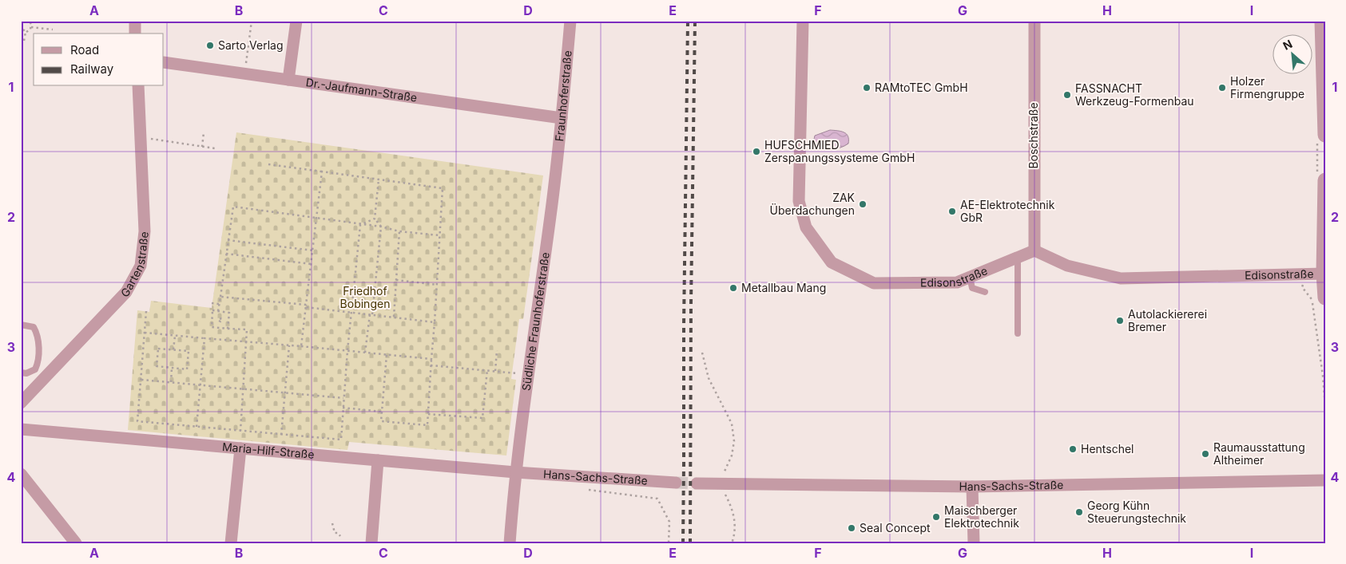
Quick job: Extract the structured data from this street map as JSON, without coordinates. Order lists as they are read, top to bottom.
{
  "streets": {
    "street": [
      "Dr.-Jaufmann-Straße",
      "Fraunhoferstraße",
      "Boschstraße",
      "Gartenstraße",
      "Edisonstraße",
      "Südliche Fraunhoferstraße",
      "Maria-Hilf-Straße",
      "Hans-Sachs-Straße"
    ]
  },
  "crossings": [
    ["Dr.-Jaufmann-Straße", "Fraunhoferstraße"],
    ["Fraunhoferstraße", "Südliche Fraunhoferstraße"],
    ["Boschstraße", "Edisonstraße"],
    ["Südliche Fraunhoferstraße", "Maria-Hilf-Straße"],
    ["Südliche Fraunhoferstraße", "Hans-Sachs-Straße"],
    ["Maria-Hilf-Straße", "Hans-Sachs-Straße"]
  ],
  "parks": ["Friedhof Bobingen"],
  "places": [
    "Sarto Verlag",
    "RAMtoTEC GmbH",
    "Holzer Firmengruppe",
    "FASSNACHT Werkzeug-Formenbau",
    "HUFSCHMIED Zerspanungssysteme GmbH",
    "ZAK Überdachungen",
    "AE-Elektrotechnik GbR",
    "Metallbau Mang",
    "Autolackiererei Bremer",
    "Hentschel",
    "Raumausstattung Altheimer",
    "Georg Kühn Steuerungstechnik",
    "Maischberger Elektrotechnik",
    "Seal Concept"
  ],
  "legend": ["Road", "Railway"],
  "north": "top left",
  "grid": {
    "columns": [
      "A",
      "B",
      "C",
      "D",
      "E",
      "F",
      "G",
      "H",
      "I"
    ],
    "rows": [
      "1",
      "2",
      "3",
      "4"
    ]
  }
}
